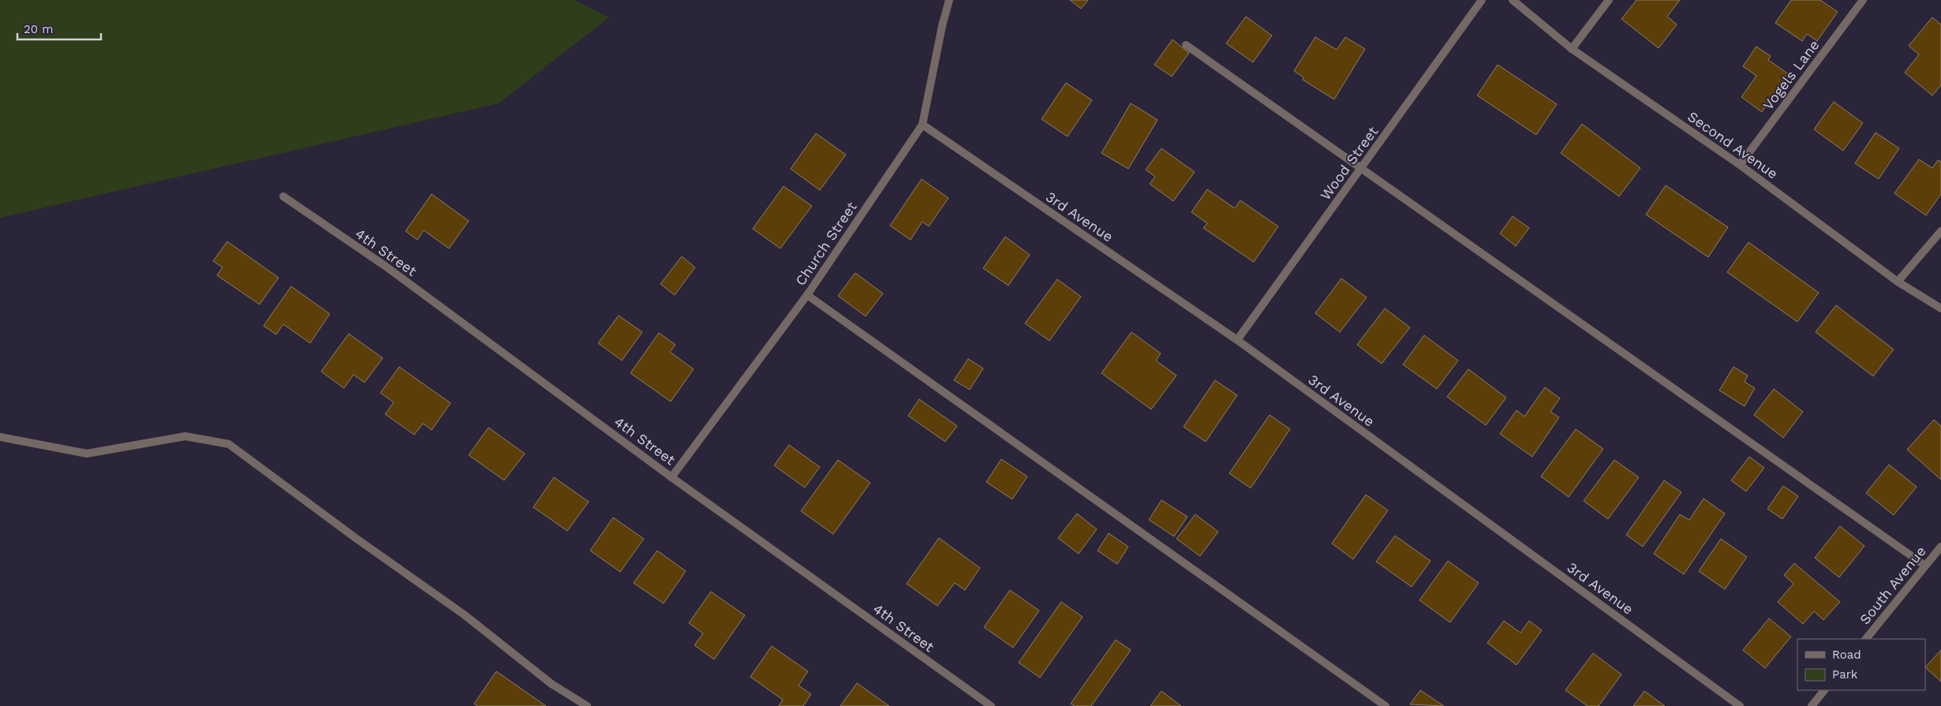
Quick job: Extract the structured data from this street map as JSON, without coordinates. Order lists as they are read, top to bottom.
{
  "streets": {
    "street": [
      "Vogels Lane",
      "Second Avenue",
      "Wood Street",
      "3rd Avenue",
      "Church Street",
      "4th Street",
      "South Avenue"
    ]
  },
  "crossings": [
    ["Vogels Lane", "Second Avenue"],
    ["Wood Street", "3rd Avenue"],
    ["3rd Avenue", "Church Street"],
    ["Church Street", "4th Street"]
  ],
  "legend": ["Road", "Park"],
  "scale_bar": "20 m"
}
